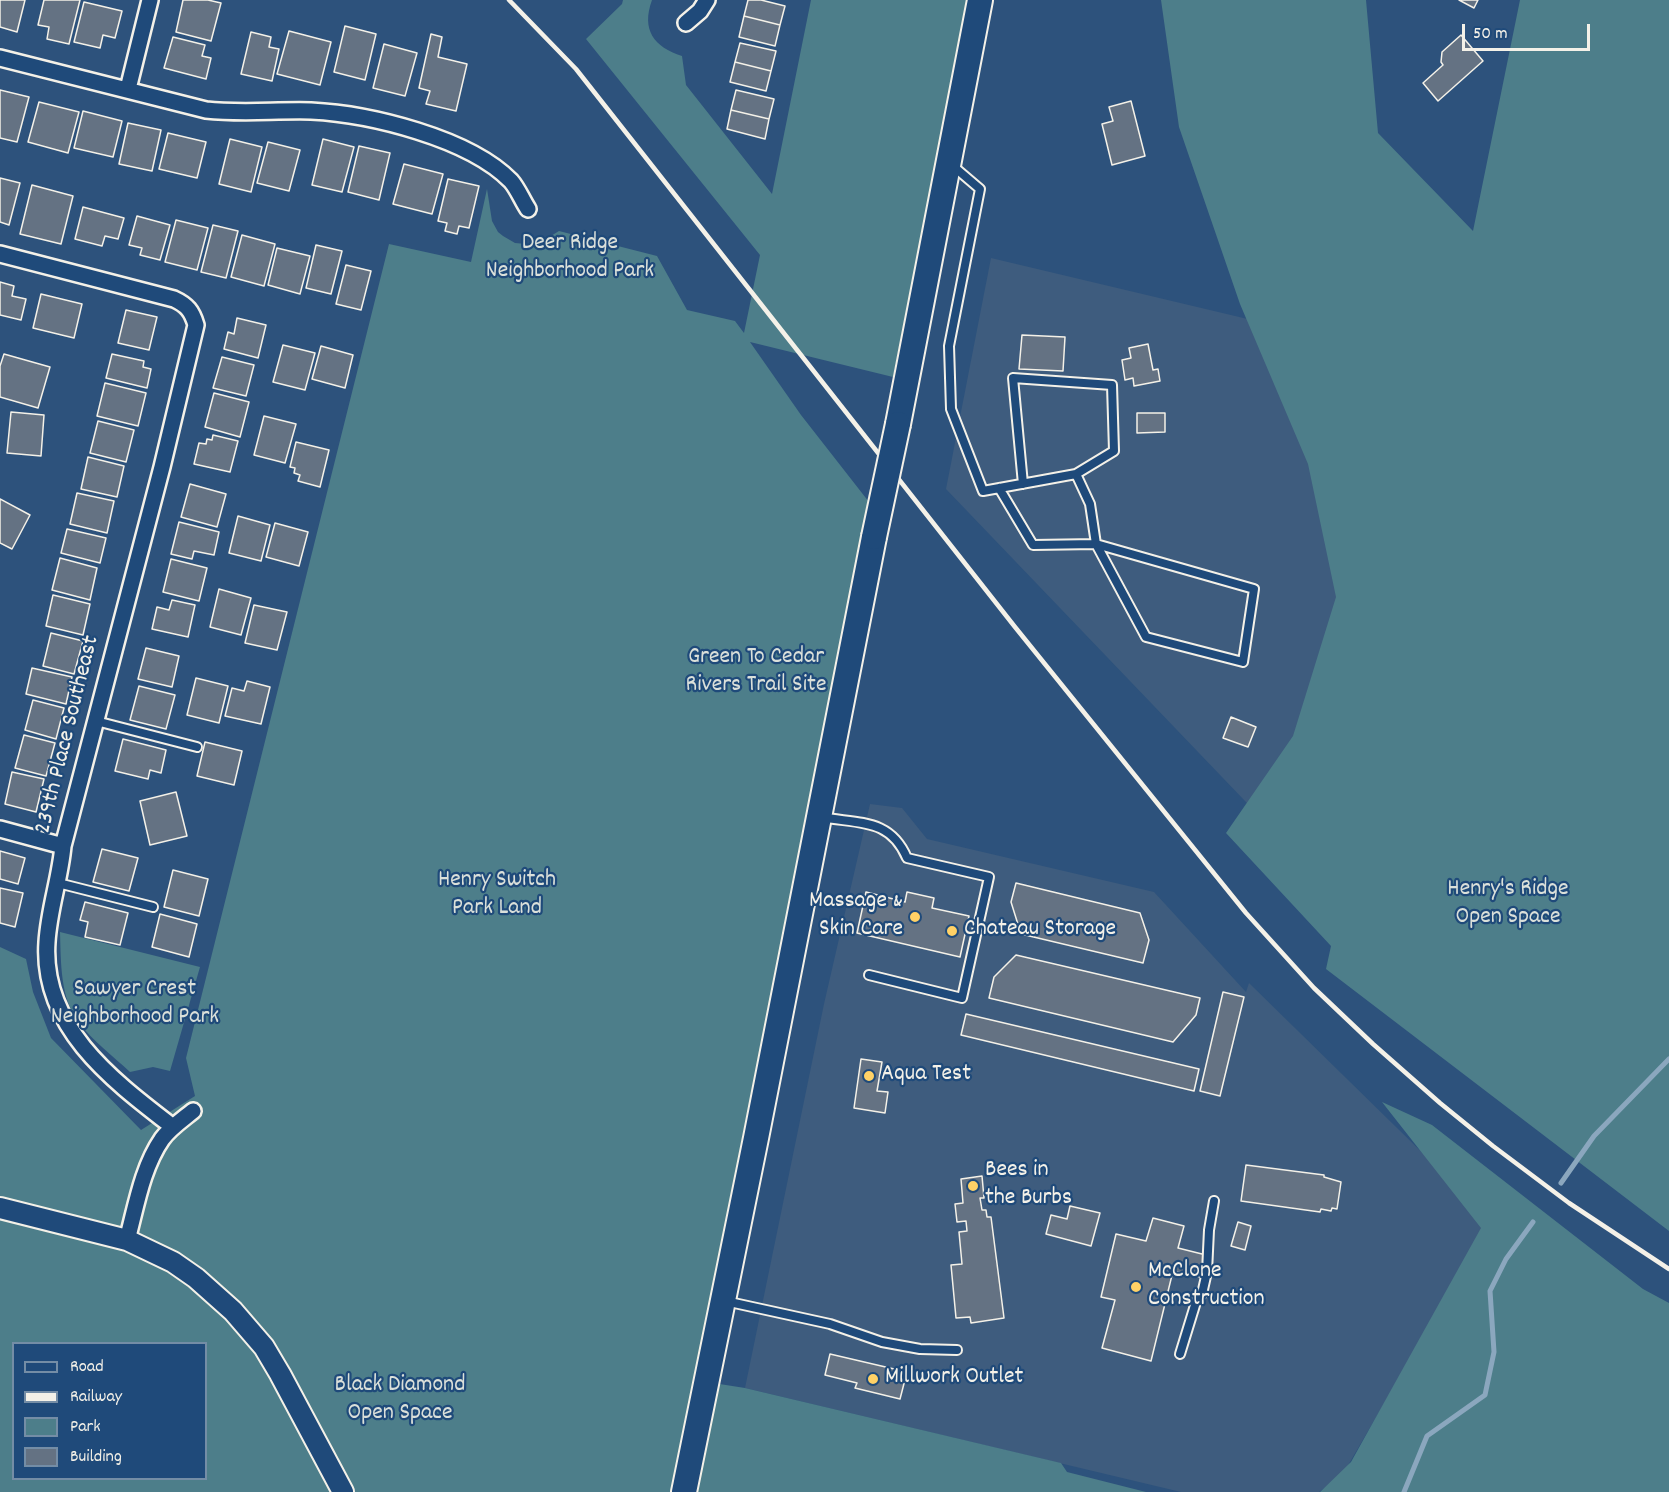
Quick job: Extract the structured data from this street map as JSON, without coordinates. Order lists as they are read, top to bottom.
{
  "streets": {
    "street": ["239th Place Southeast"]
  },
  "parks": [
    "Deer Ridge Neighborhood Park",
    "Green To Cedar Rivers Trail Site",
    "Henry Switch Park Land",
    "Henry's Ridge Open Space",
    "Sawyer Crest Neighborhood Park",
    "Black Diamond Open Space"
  ],
  "places": [
    "Massage & Skin Care",
    "Chateau Storage",
    "Aqua Test",
    "Bees in the Burbs",
    "McClone Construction",
    "Millwork Outlet"
  ],
  "legend": [
    "Road",
    "Railway",
    "Park",
    "Building"
  ],
  "scale_bar": "50 m"
}
